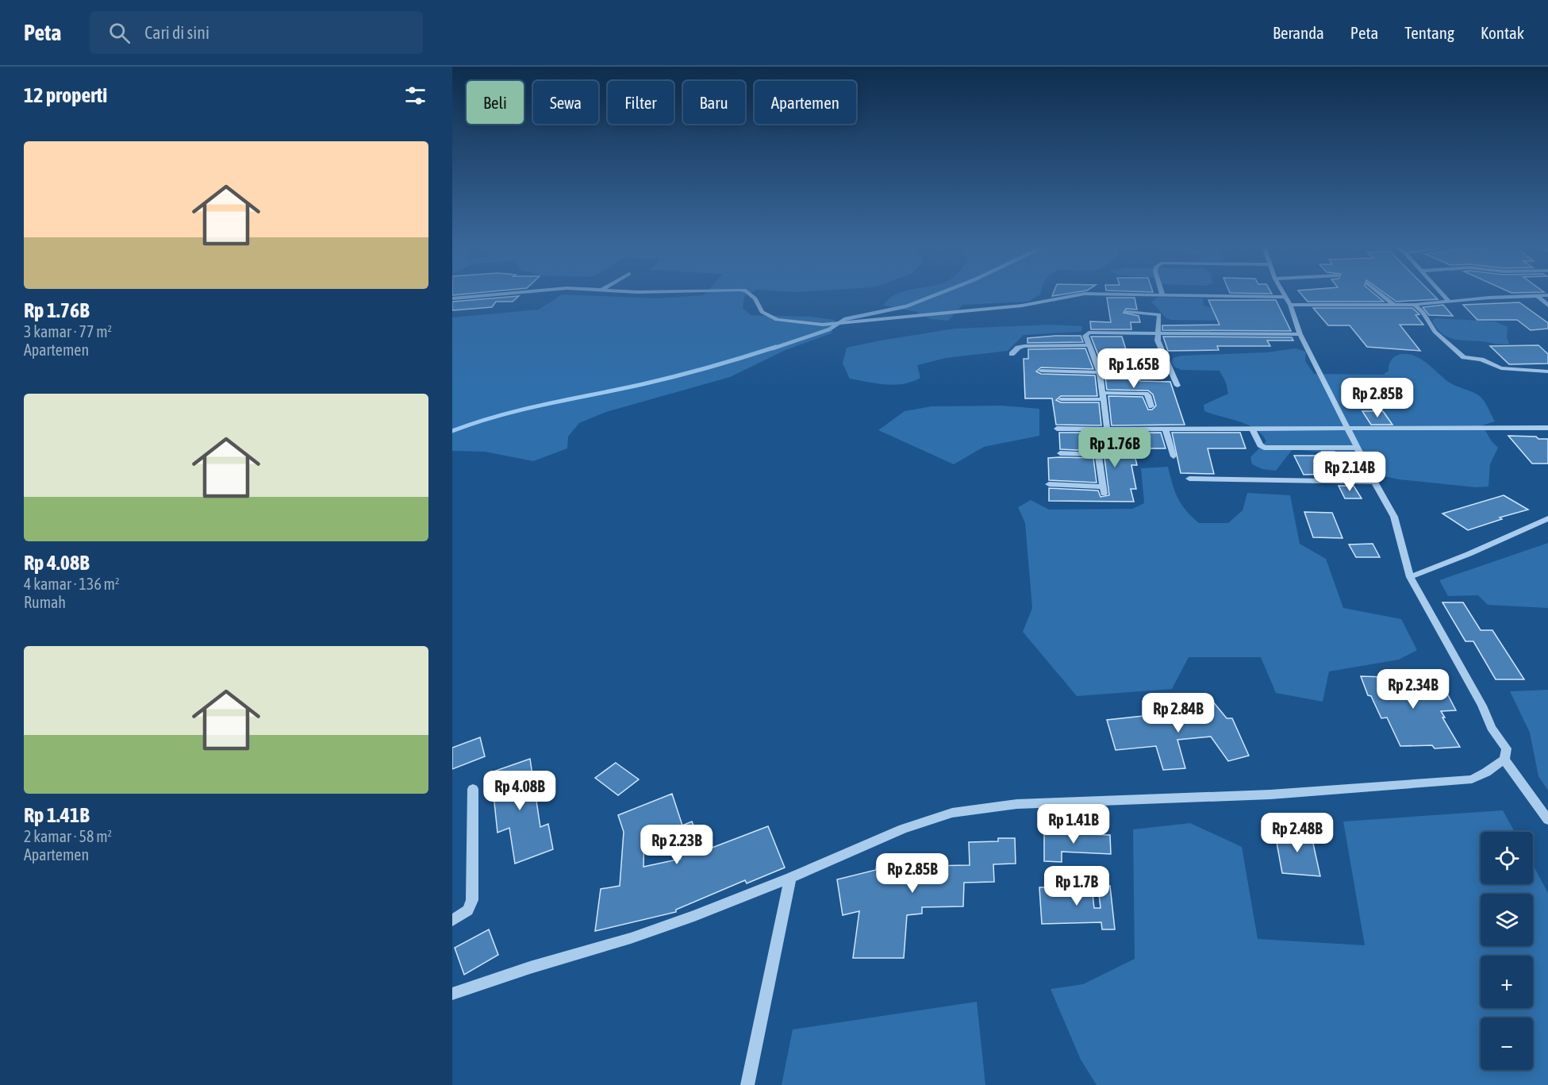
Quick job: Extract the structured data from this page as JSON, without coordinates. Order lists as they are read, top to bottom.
{
  "page": {
    "header": "Peta",
    "search": "Cari di sini",
    "nav": [
      "Beranda",
      "Peta",
      "Tentang",
      "Kontak"
    ],
    "heading": "12 properti",
    "chip": [
      "Beli",
      "Sewa",
      "Filter",
      "Baru",
      "Apartemen"
    ],
    "list": [
      {
        "name": "Rp 1.76B",
        "note": "3 kamar · 77 m² · Apartemen"
      },
      {
        "name": "Rp 4.08B",
        "note": "4 kamar · 136 m² · Rumah"
      },
      {
        "name": "Rp 1.41B",
        "note": "2 kamar · 58 m² · Apartemen"
      }
    ],
    "price": [
      "Rp 1.65B",
      "Rp 2.85B",
      "Rp 1.76B",
      "Rp 2.14B",
      "Rp 2.34B",
      "Rp 2.84B",
      "Rp 4.08B",
      "Rp 1.41B",
      "Rp 2.48B",
      "Rp 2.23B",
      "Rp 2.85B",
      "Rp 1.7B"
    ],
    "map_buttons": ["+", "−"]
  }
}
